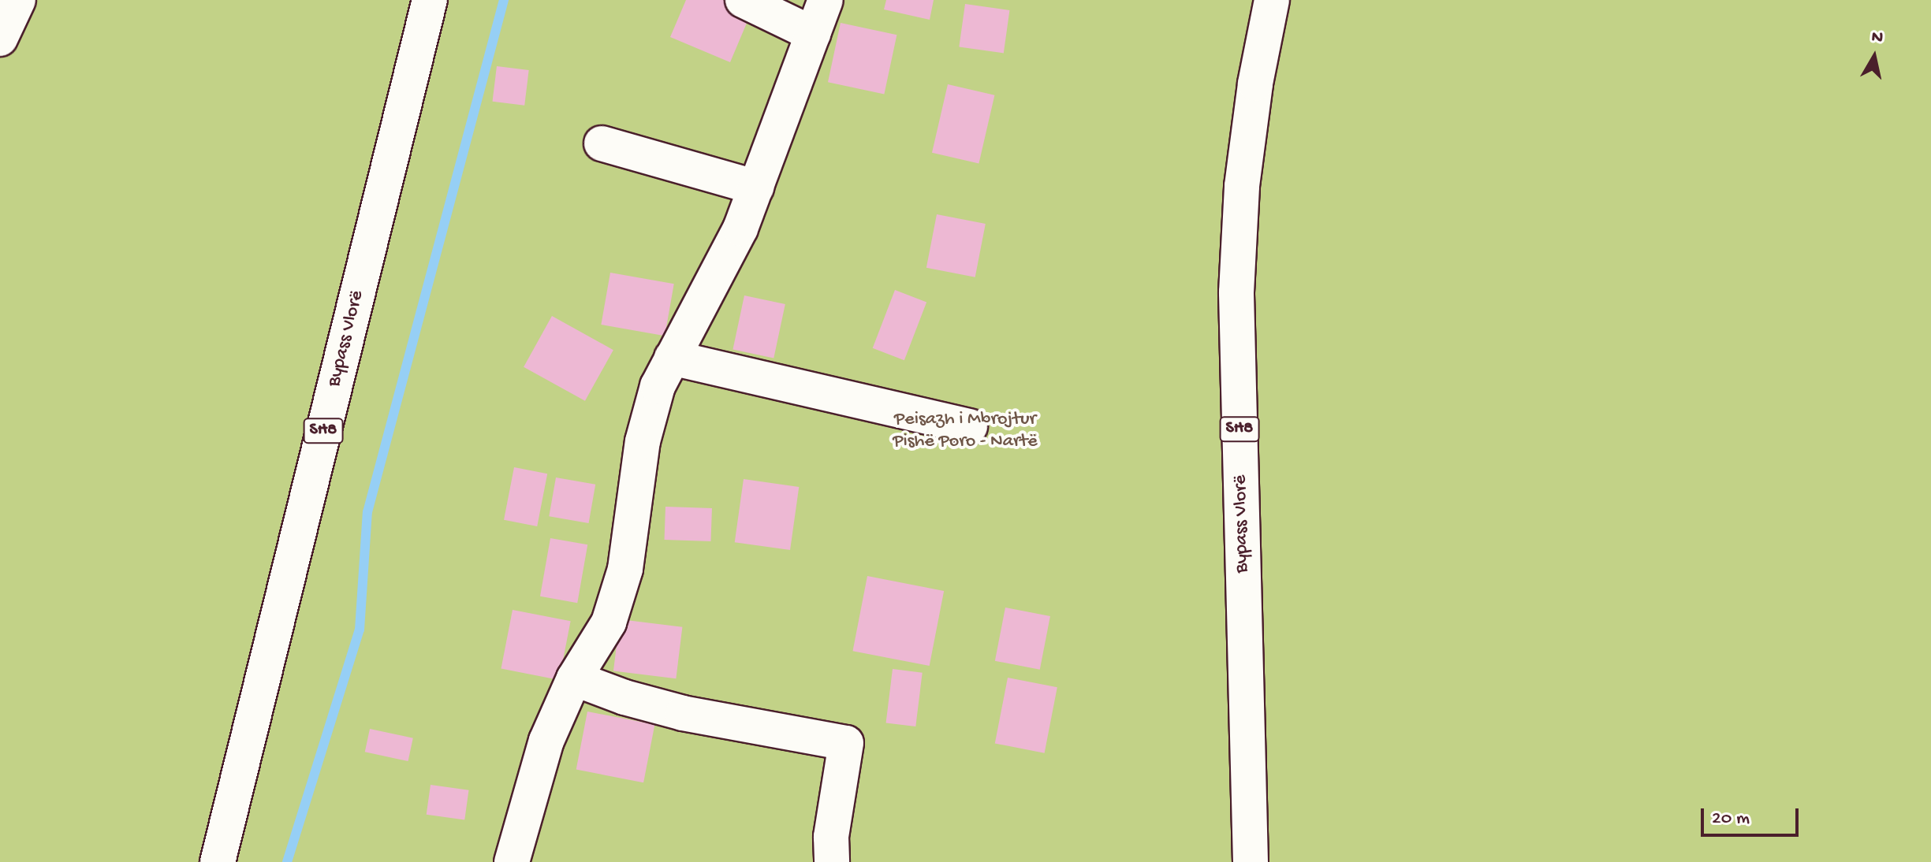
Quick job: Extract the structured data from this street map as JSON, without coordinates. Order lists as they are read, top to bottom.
{
  "streets": {
    "street": ["Bypass Vlorë", "SH8"]
  },
  "parks": ["Peisazh i Mbrojtur Pishë Poro - Nartë"],
  "scale_bar": "20 m",
  "north": "top"
}
